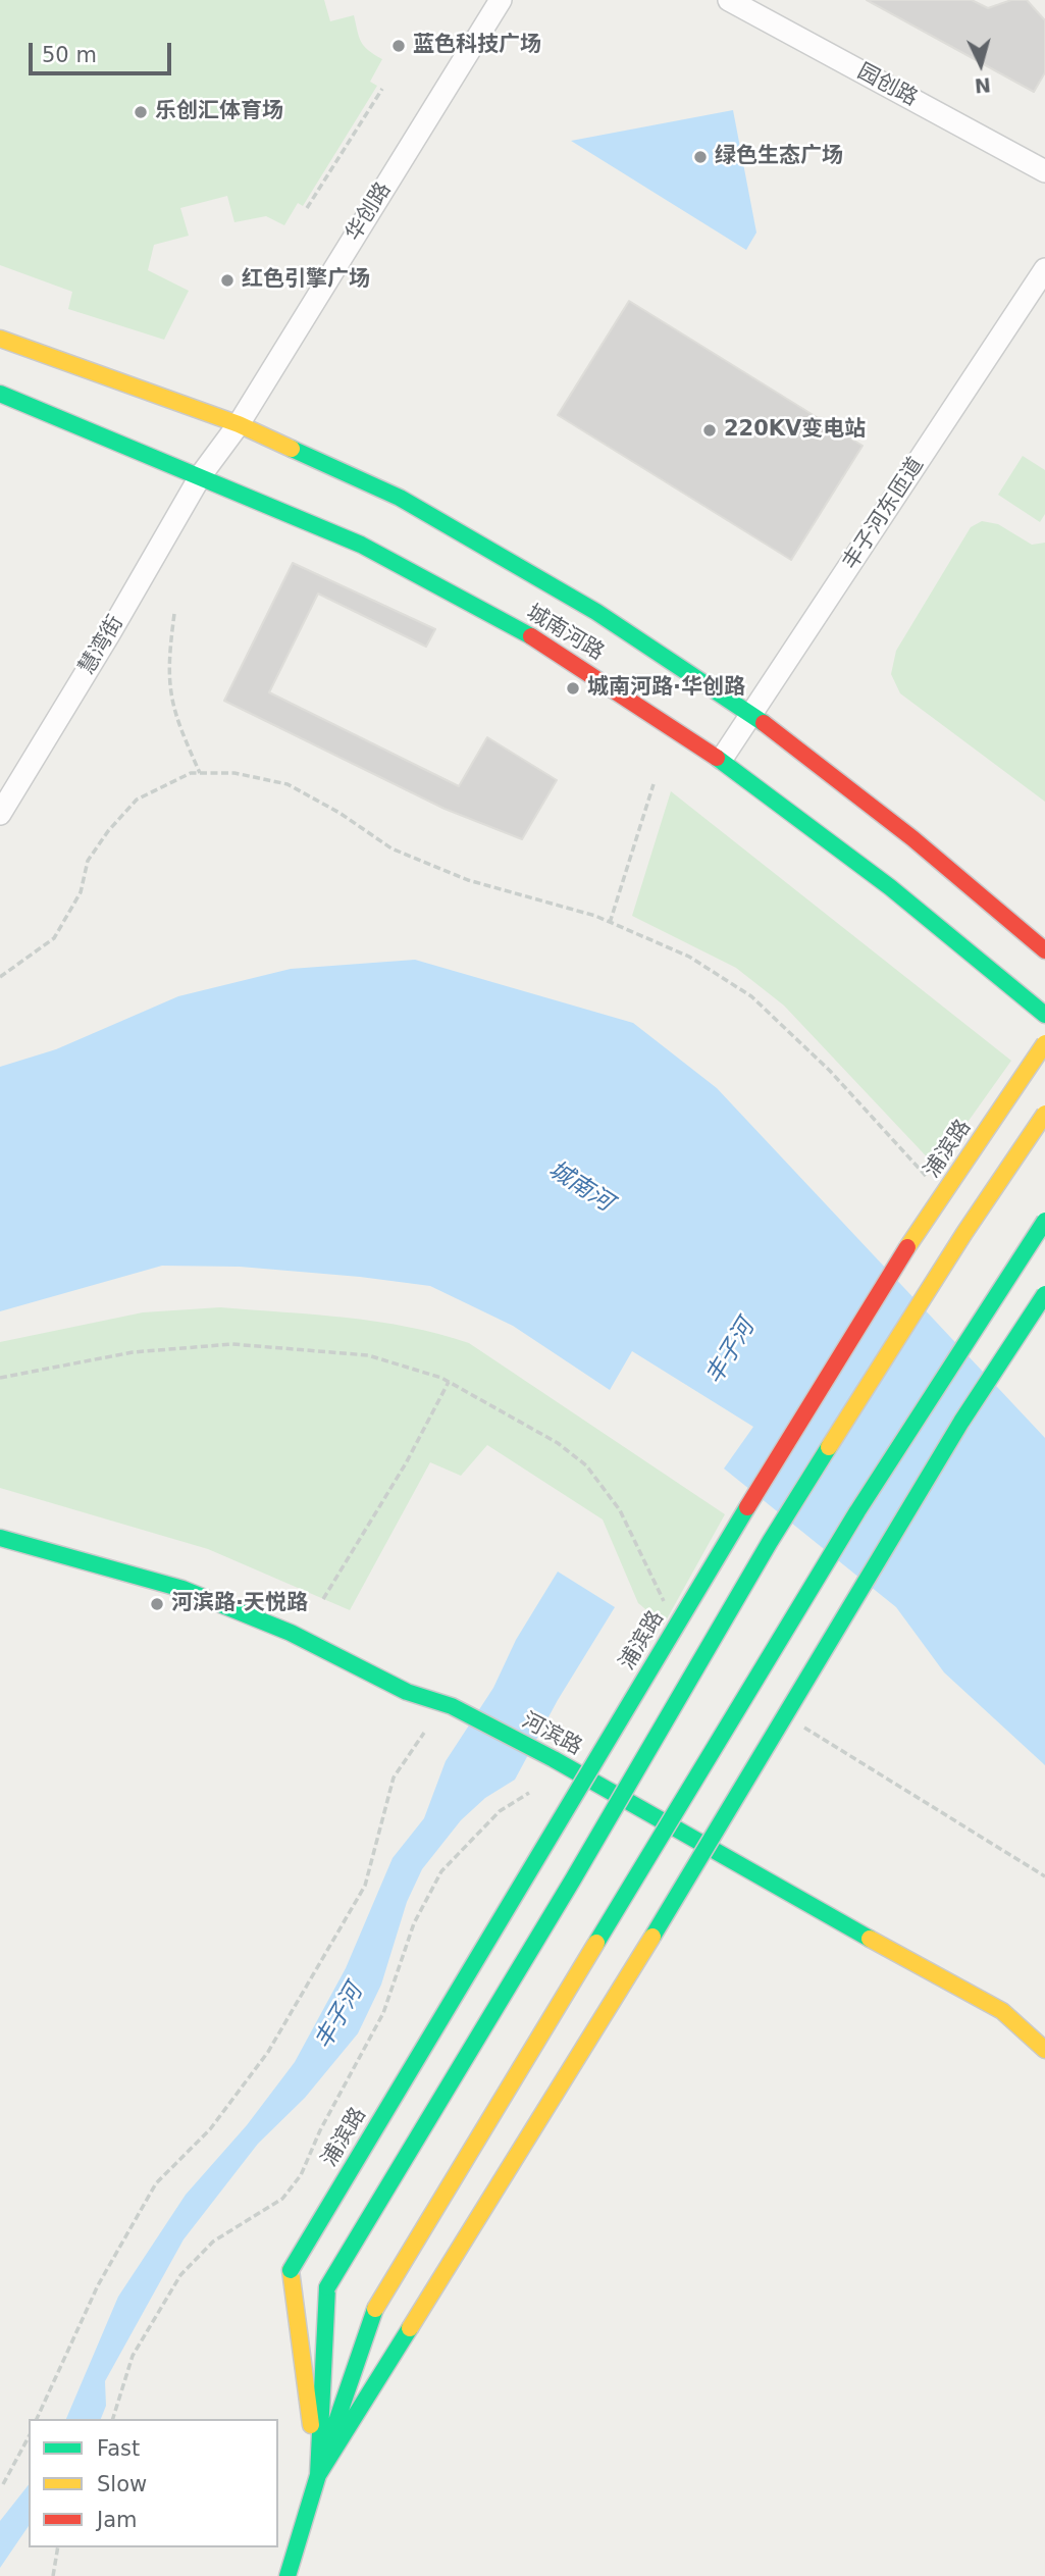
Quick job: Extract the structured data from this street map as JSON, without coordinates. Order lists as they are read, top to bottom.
{
  "streets": {
    "main road": ["城南河路", "浦滨路", "河滨路"],
    "street": [
      "园创路",
      "华创路",
      "丰子河东匝道",
      "慧湾街"
    ]
  },
  "crossings": [
    ["华创路", "城南河路"],
    ["华创路", "慧湾街"],
    ["丰子河东匝道", "城南河路"],
    ["城南河路", "慧湾街"]
  ],
  "water": ["城南河", "丰子河"],
  "places": [
    "蓝色科技广场",
    "乐创汇体育场",
    "绿色生态广场",
    "红色引擎广场",
    "220KV变电站",
    "城南河路·华创路",
    "河滨路·天悦路"
  ],
  "legend": ["Fast", "Slow", "Jam"],
  "scale_bar": "50 m",
  "north": "bottom"
}
